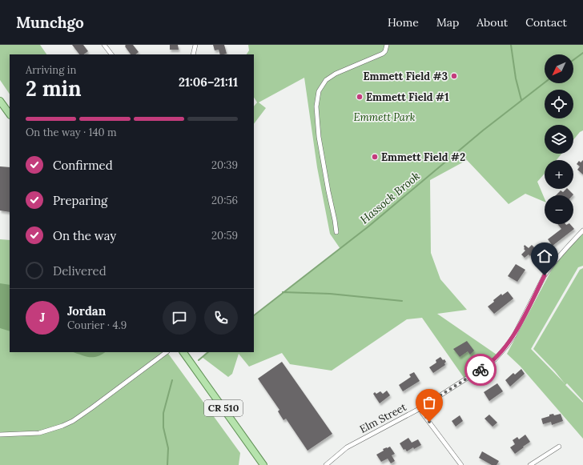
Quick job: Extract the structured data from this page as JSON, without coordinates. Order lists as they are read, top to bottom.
{
  "streets": {
    "main road": ["CR 510"],
    "street": ["Elm Street"]
  },
  "water": ["Hassock Brook"],
  "parks": ["Emmett Park"],
  "places": ["Emmett Field #3", "Emmett Field #1", "Emmett Field #2"],
  "north": "bottom left",
  "page": {
    "header": "Munchgo",
    "nav": [
      "Home",
      "Map",
      "About",
      "Contact"
    ],
    "map_buttons": ["+", "−"],
    "heading": ["2 min", "Arriving in", "21:06–21:11"],
    "panel": ["Jordan", "Courier · 4.9"],
    "bar": "On the way · 140 m",
    "list": [
      ["Confirmed", "20:39"],
      ["Preparing", "20:56"],
      ["On the way", "20:59"],
      "Delivered"
    ],
    "round": "J"
  }
}
